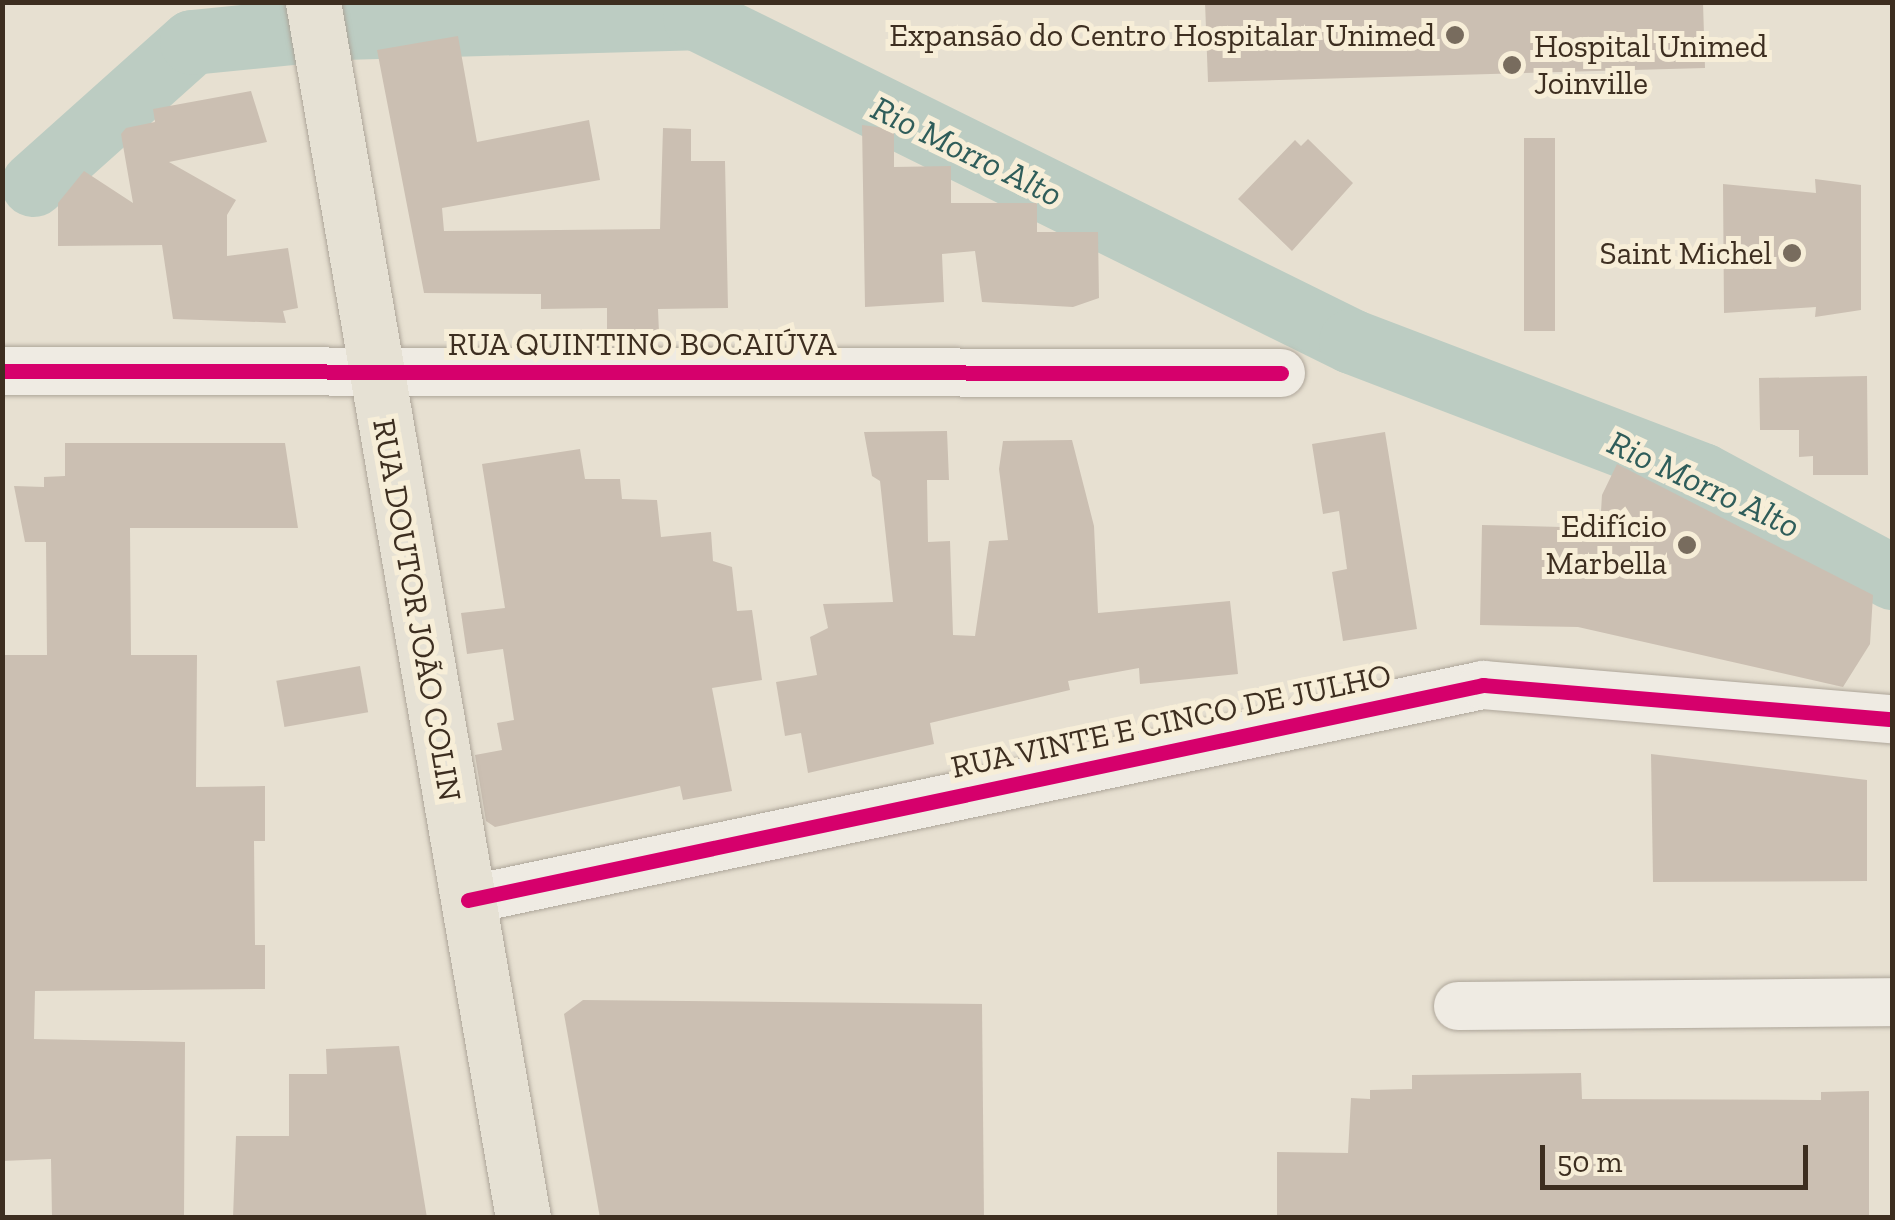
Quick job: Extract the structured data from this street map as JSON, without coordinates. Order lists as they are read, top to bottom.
{
  "streets": {
    "main road": ["RUA DOUTOR JOÃO COLIN"],
    "street": ["RUA QUINTINO BOCAIÚVA", "RUA VINTE E CINCO DE JULHO"]
  },
  "crossings": [
    ["RUA QUINTINO BOCAIÚVA", "RUA DOUTOR JOÃO COLIN"],
    ["RUA DOUTOR JOÃO COLIN", "RUA VINTE E CINCO DE JULHO"]
  ],
  "water": ["Rio Morro Alto"],
  "places": [
    "Expansão do Centro Hospitalar Unimed",
    "Hospital Unimed Joinville",
    "Saint Michel",
    "Edifício Marbella"
  ],
  "scale_bar": "50 m"
}
